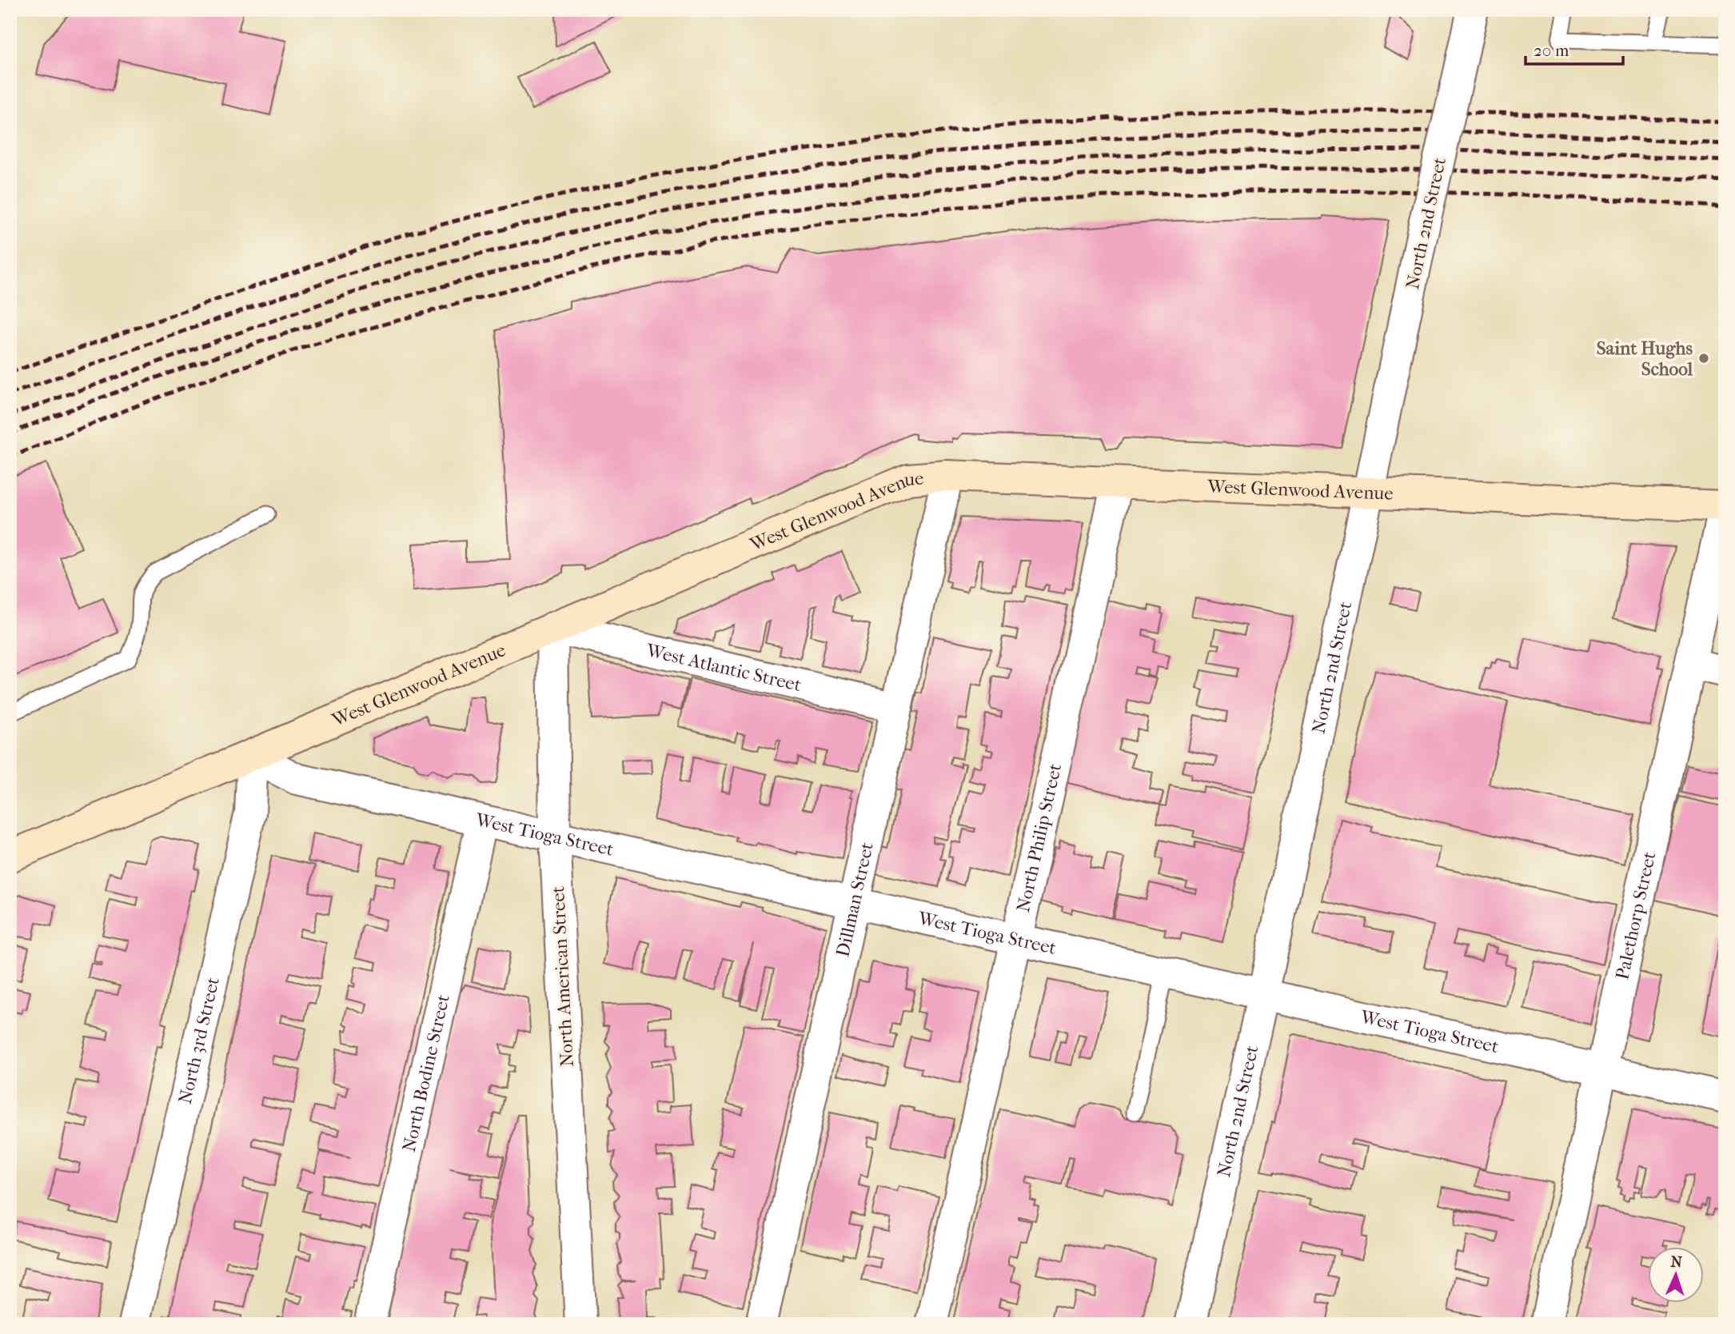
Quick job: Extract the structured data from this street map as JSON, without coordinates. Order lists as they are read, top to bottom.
{
  "streets": {
    "main road": ["West Glenwood Avenue"],
    "street": [
      "North 2nd Street",
      "West Atlantic Street",
      "West Tioga Street",
      "North Philip Street",
      "Dillman Street",
      "Palethorp Street",
      "North American Street",
      "North 3rd Street",
      "North Bodine Street"
    ]
  },
  "crossings": [
    ["North 2nd Street", "West Glenwood Avenue"],
    ["North 2nd Street", "West Tioga Street"],
    ["West Glenwood Avenue", "West Atlantic Street"],
    ["West Glenwood Avenue", "West Tioga Street"],
    ["West Glenwood Avenue", "North Philip Street"],
    ["West Glenwood Avenue", "Dillman Street"],
    ["West Glenwood Avenue", "Palethorp Street"],
    ["West Glenwood Avenue", "North American Street"],
    ["West Glenwood Avenue", "North 3rd Street"],
    ["West Atlantic Street", "Dillman Street"],
    ["West Atlantic Street", "North American Street"],
    ["West Tioga Street", "North Philip Street"],
    ["West Tioga Street", "Dillman Street"],
    ["West Tioga Street", "Palethorp Street"],
    ["West Tioga Street", "North American Street"],
    ["West Tioga Street", "North 3rd Street"],
    ["West Tioga Street", "North Bodine Street"]
  ],
  "places": ["Saint Hughs School"],
  "scale_bar": "20 m",
  "north": "top"
}
